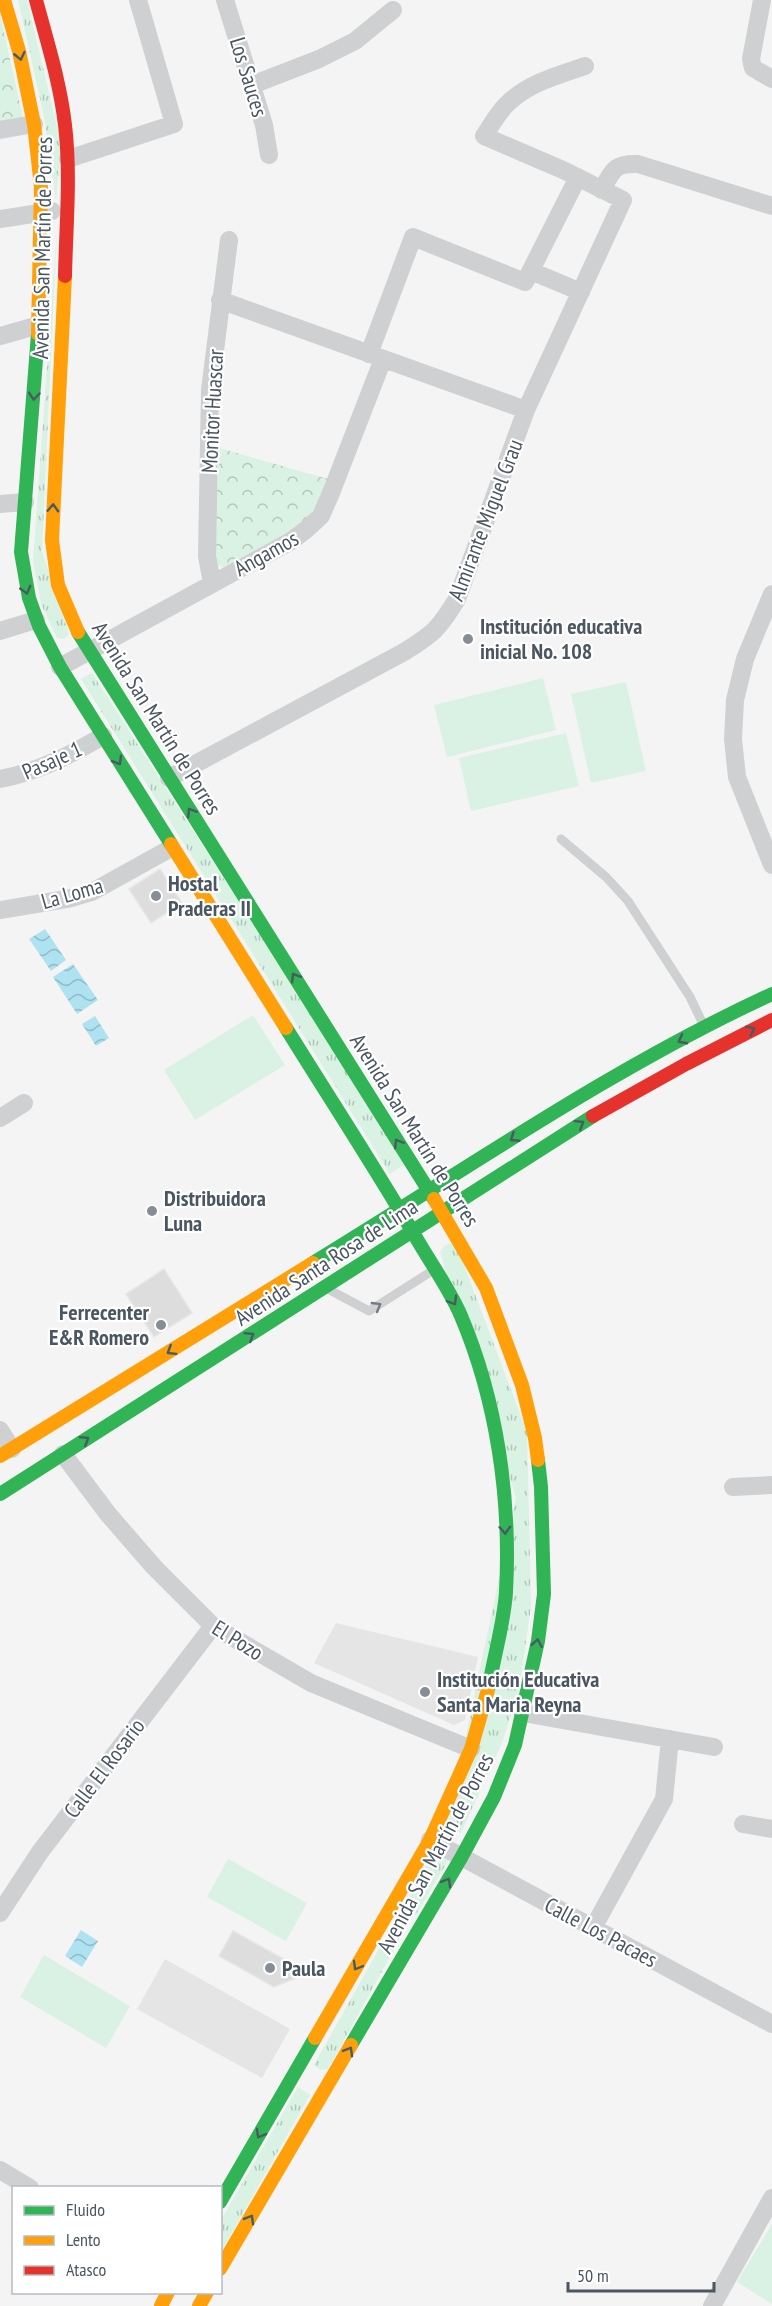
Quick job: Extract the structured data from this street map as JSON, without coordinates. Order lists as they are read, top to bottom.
{
  "streets": {
    "main road": ["Avenida San Martín de Porres", "Avenida Santa Rosa de Lima"],
    "street": [
      "Los Sauces",
      "Monitor Huascar",
      "Almirante Miguel Grau",
      "Angamos",
      "Pasaje 1",
      "La Loma",
      "El Pozo",
      "Calle El Rosario",
      "Calle Los Pacaes"
    ]
  },
  "crossings": [
    ["Avenida San Martín de Porres", "Almirante Miguel Grau"],
    ["Avenida San Martín de Porres", "Angamos"],
    ["Avenida San Martín de Porres", "Pasaje 1"],
    ["Avenida San Martín de Porres", "La Loma"],
    ["Avenida San Martín de Porres", "Avenida Santa Rosa de Lima"],
    ["Avenida San Martín de Porres", "El Pozo"],
    ["Avenida San Martín de Porres", "Calle Los Pacaes"],
    ["Monitor Huascar", "Angamos"],
    ["Avenida Santa Rosa de Lima", "El Pozo"],
    ["El Pozo", "Calle El Rosario"]
  ],
  "places": [
    "Institución educativa inicial No. 108",
    "Hostal Praderas II",
    "Distribuidora Luna",
    "Ferrecenter E&R Romero",
    "Institución Educativa Santa Maria Reyna",
    "Paula"
  ],
  "legend": ["Fluido", "Lento", "Atasco"],
  "scale_bar": "50 m"
}
